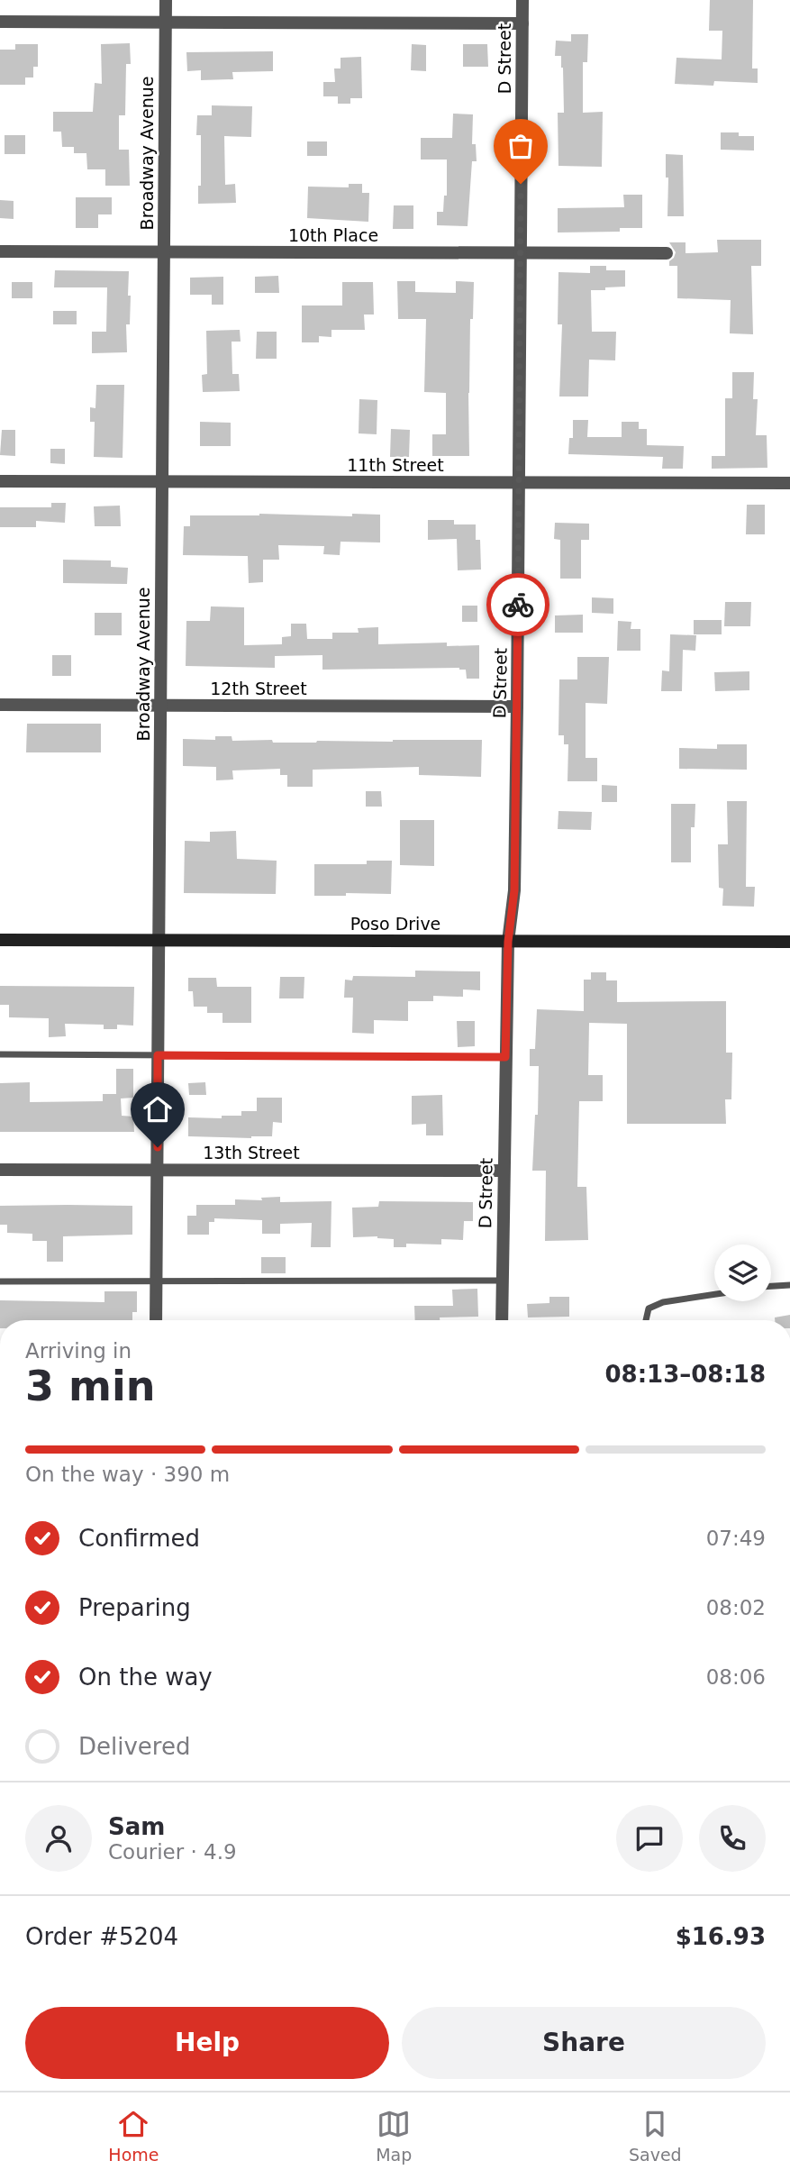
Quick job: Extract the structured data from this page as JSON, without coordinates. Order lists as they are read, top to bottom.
{
  "streets": {
    "main road": ["Poso Drive"],
    "street": [
      "D Street",
      "Broadway Avenue",
      "10th Place",
      "11th Street",
      "12th Street",
      "13th Street"
    ]
  },
  "crossings": [
    ["D Street", "10th Place"],
    ["D Street", "11th Street"],
    ["D Street", "12th Street"],
    ["D Street", "Poso Drive"],
    ["D Street", "13th Street"],
    ["Broadway Avenue", "10th Place"],
    ["Broadway Avenue", "11th Street"],
    ["Broadway Avenue", "12th Street"],
    ["Broadway Avenue", "Poso Drive"],
    ["Broadway Avenue", "13th Street"]
  ],
  "page": {
    "heading": ["3 min", "Arriving in", "08:13–08:18"],
    "panel": [
      "Sam",
      "Courier · 4.9",
      "Order #5204",
      "$16.93"
    ],
    "bar": "On the way · 390 m",
    "list": [
      ["Confirmed", "07:49"],
      ["Preparing", "08:02"],
      ["On the way", "08:06"],
      "Delivered"
    ],
    "buttons": ["Help", "Share"],
    "tabs": ["Home", "Map", "Saved"]
  }
}
